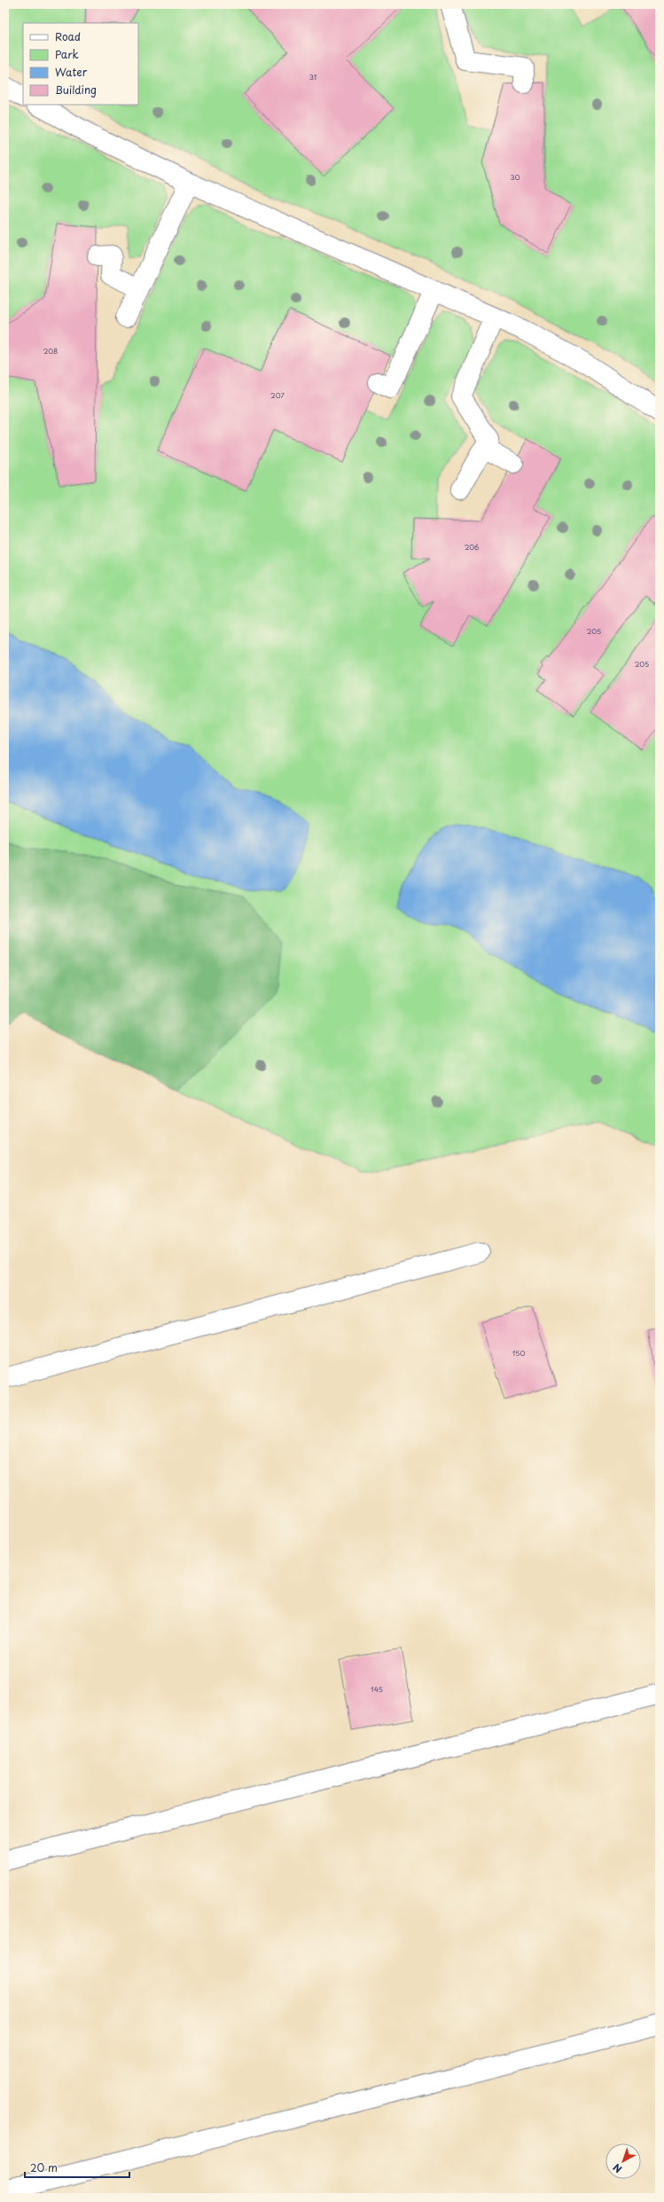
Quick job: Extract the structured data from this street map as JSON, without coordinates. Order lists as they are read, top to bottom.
{
  "house_numbers": [
    "31",
    "30",
    "208",
    "207",
    "206",
    "205",
    "205",
    "150",
    "145"
  ],
  "legend": [
    "Road",
    "Park",
    "Water",
    "Building"
  ],
  "scale_bar": "20 m",
  "north": "bottom left"
}
